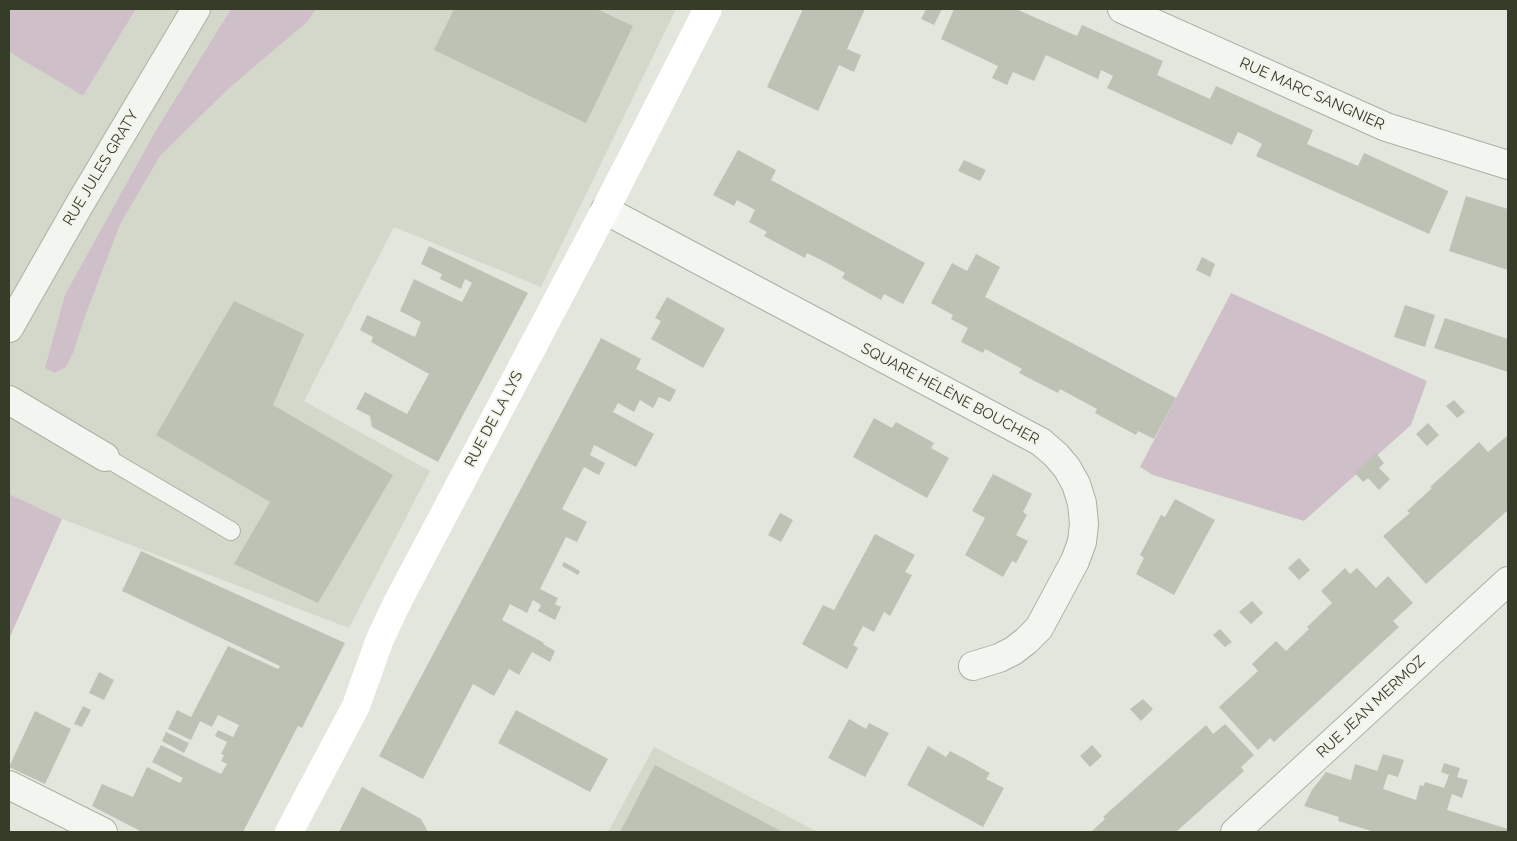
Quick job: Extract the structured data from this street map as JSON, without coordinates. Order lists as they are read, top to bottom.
{
  "streets": {
    "main road": ["RUE DE LA LYS"],
    "street": [
      "RUE MARC SANGNIER",
      "RUE JULES GRATY",
      "SQUARE HÉLÈNE BOUCHER",
      "RUE JEAN MERMOZ"
    ]
  },
  "crossings": [
    ["SQUARE HÉLÈNE BOUCHER", "RUE DE LA LYS"]
  ]
}
